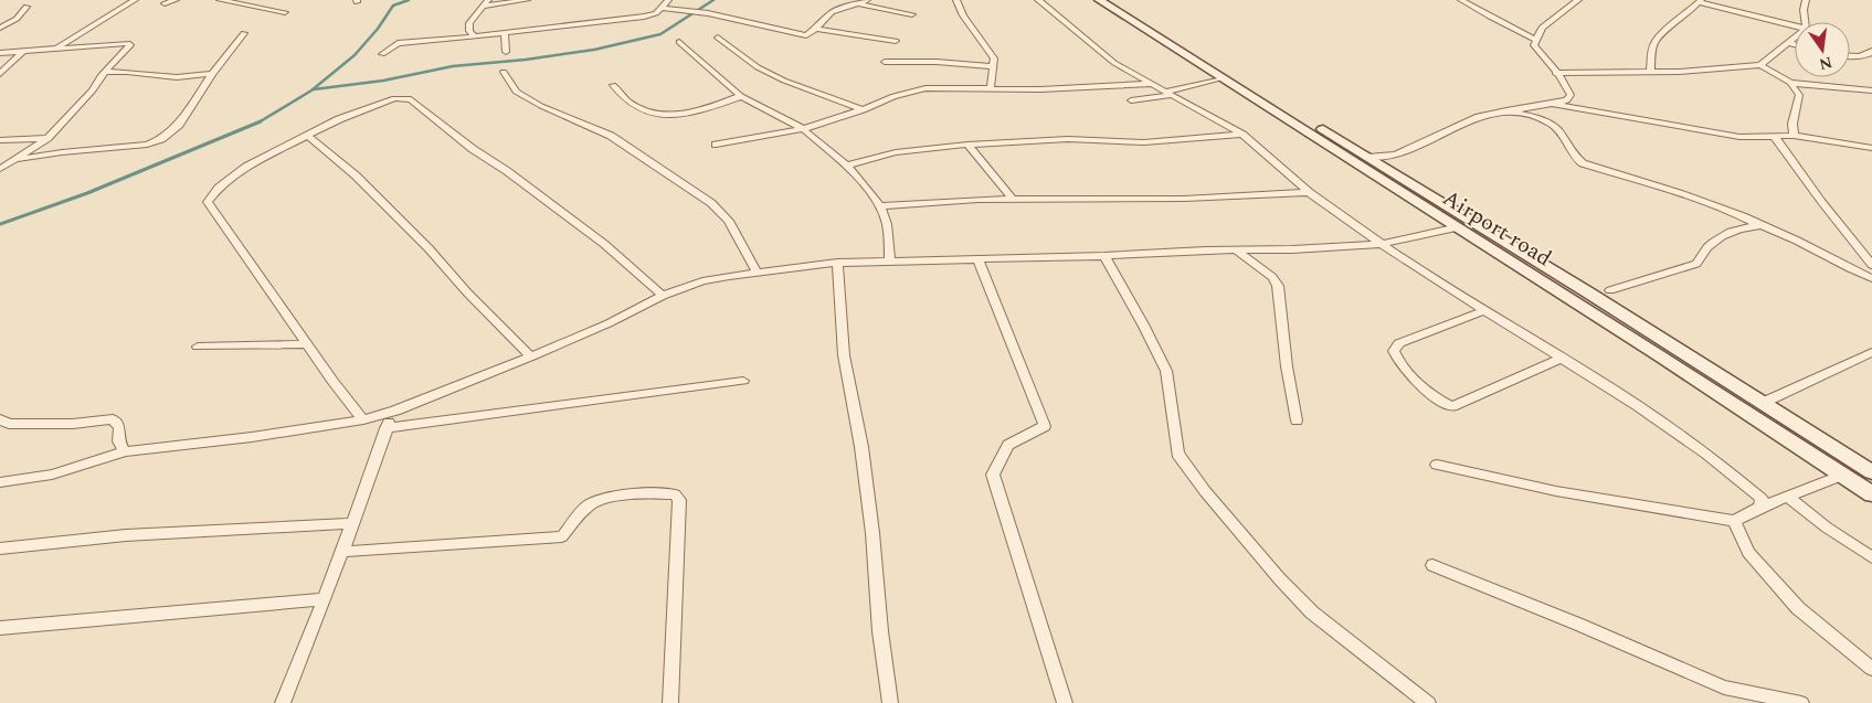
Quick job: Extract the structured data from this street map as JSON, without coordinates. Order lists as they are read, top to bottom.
{
  "streets": {
    "main road": ["Airport road"]
  },
  "north": "bottom"
}
